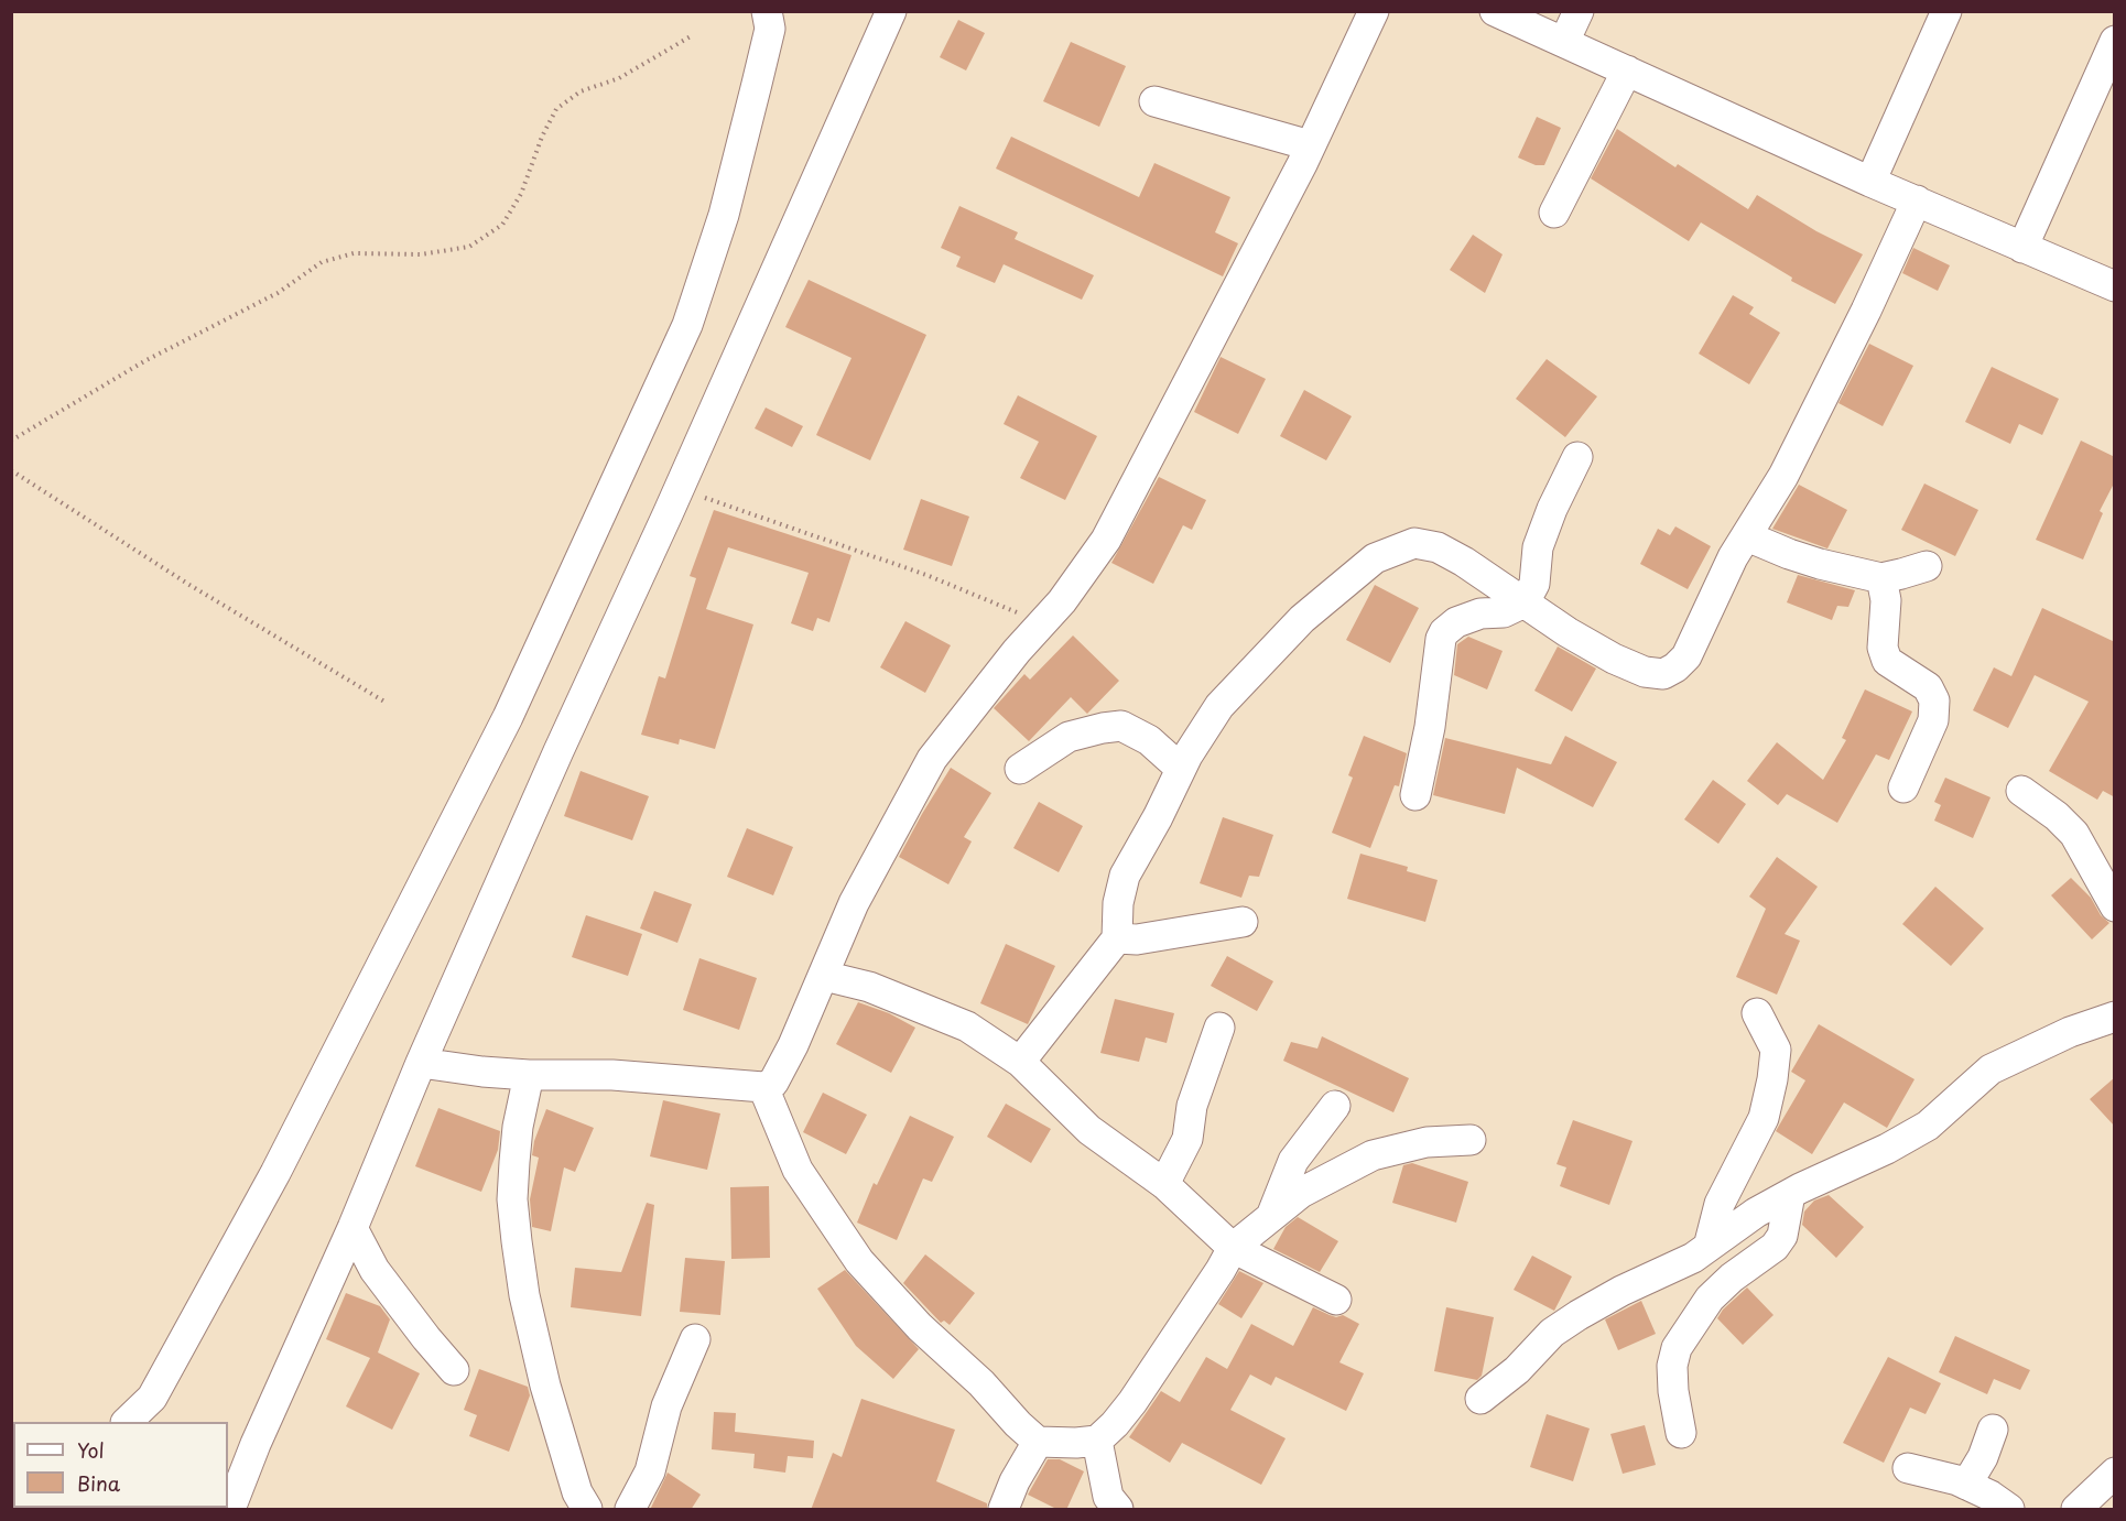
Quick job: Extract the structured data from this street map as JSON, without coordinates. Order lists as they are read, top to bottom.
{
  "legend": ["Yol", "Bina"]
}
